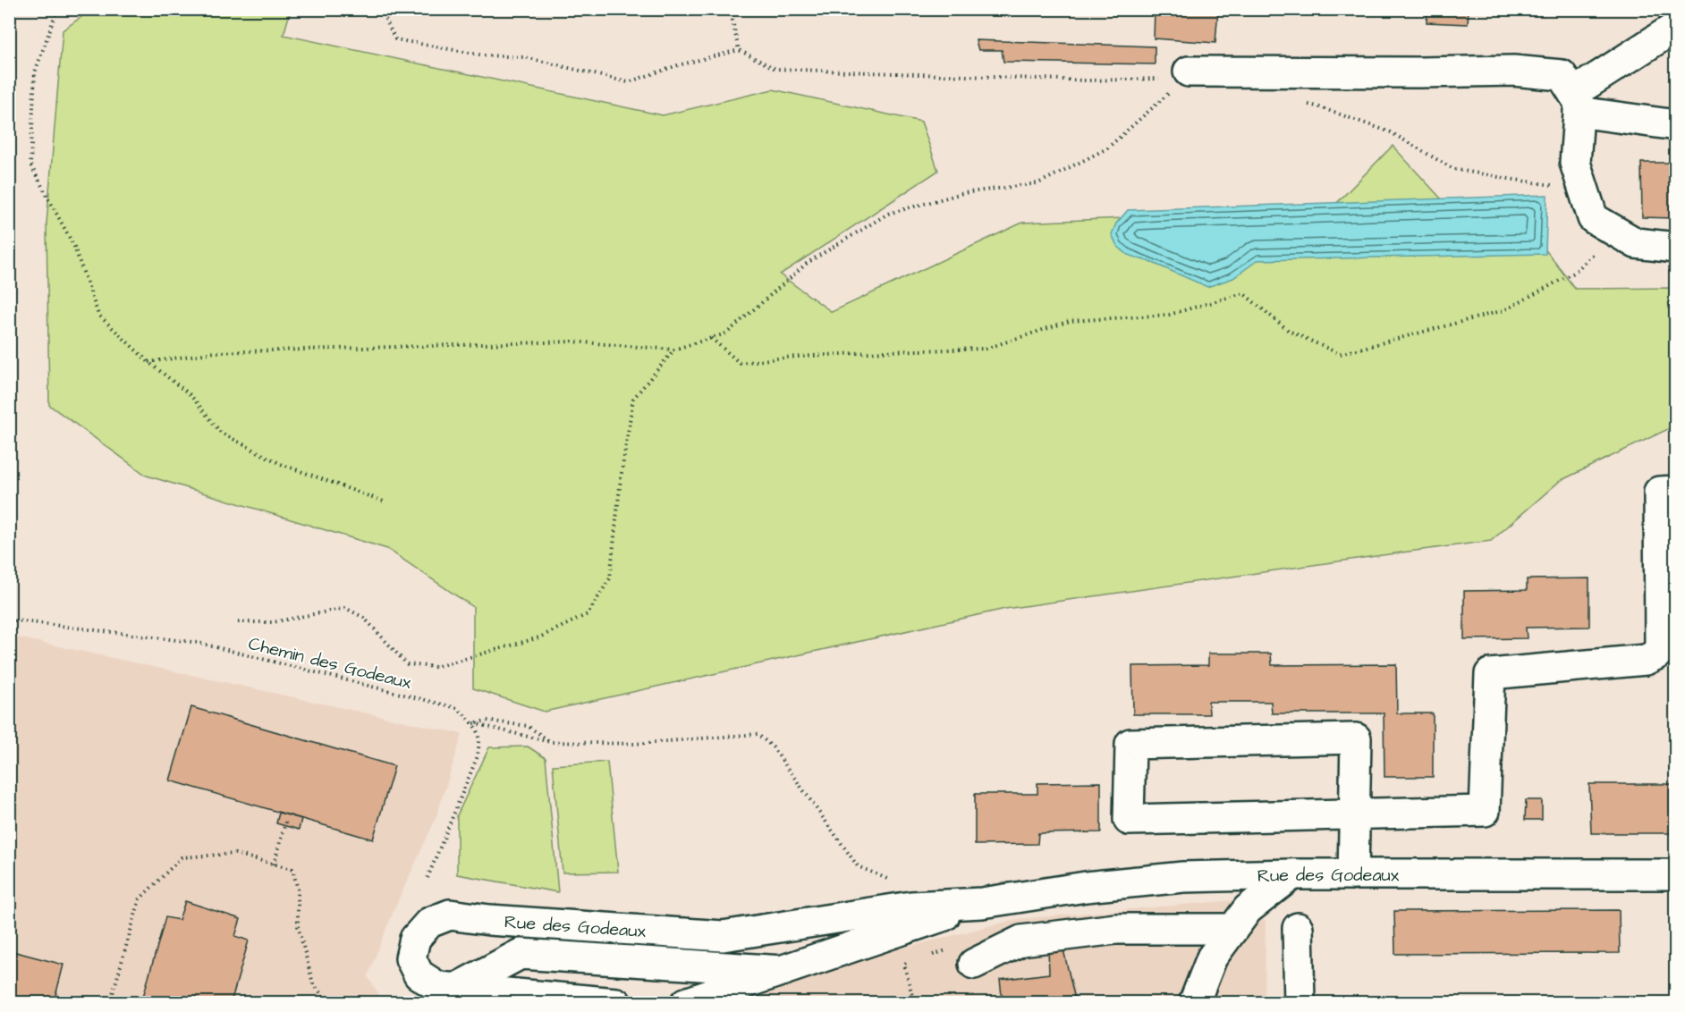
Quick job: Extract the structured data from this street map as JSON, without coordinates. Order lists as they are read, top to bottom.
{
  "streets": {
    "street": ["Rue des Godeaux"],
    "path": ["Chemin des Godeaux"]
  }
}
